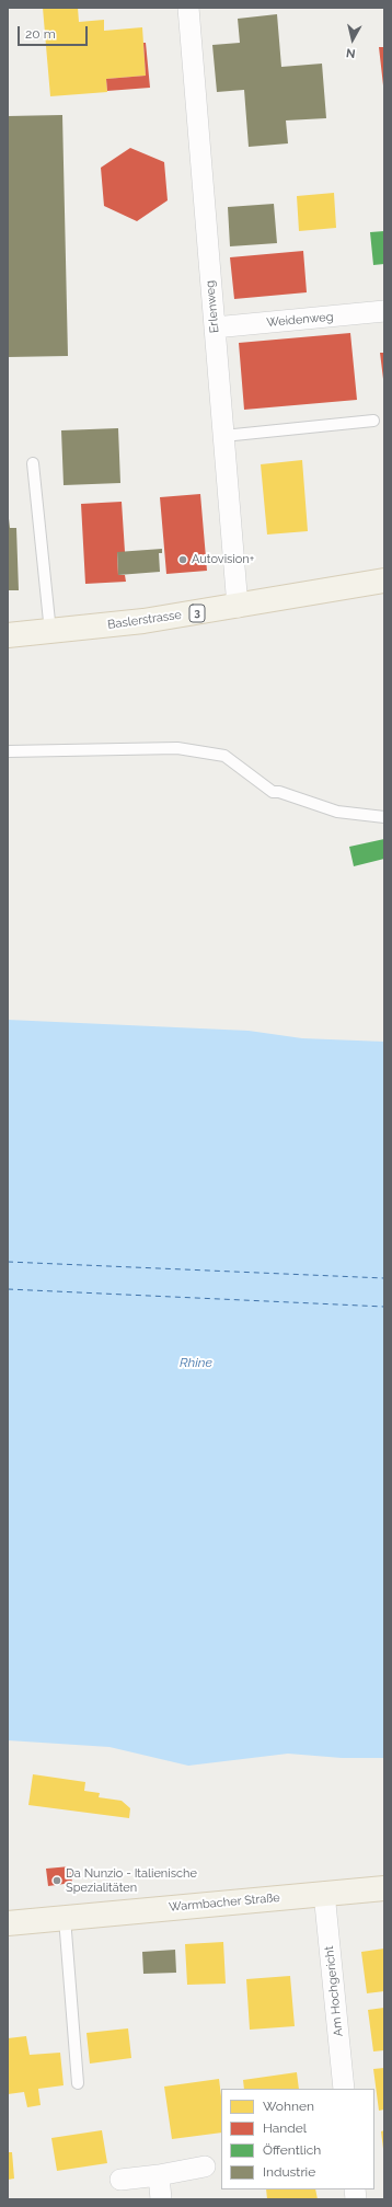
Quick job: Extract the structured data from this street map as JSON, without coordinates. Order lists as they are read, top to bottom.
{
  "streets": {
    "main road": ["3", "Baslerstrasse", "Warmbacher Straße"],
    "street": ["Erlenweg", "Weidenweg", "Am Hochgericht"]
  },
  "crossings": [
    ["Erlenweg", "Weidenweg"],
    ["Erlenweg", "Baslerstrasse"],
    ["Warmbacher Straße", "Am Hochgericht"]
  ],
  "water": ["Rhine"],
  "places": ["Autovision+", "Da Nunzio - Italienische Spezialitäten"],
  "legend": [
    "Wohnen",
    "Handel",
    "Öffentlich",
    "Industrie"
  ],
  "scale_bar": "20 m",
  "north": "bottom"
}
